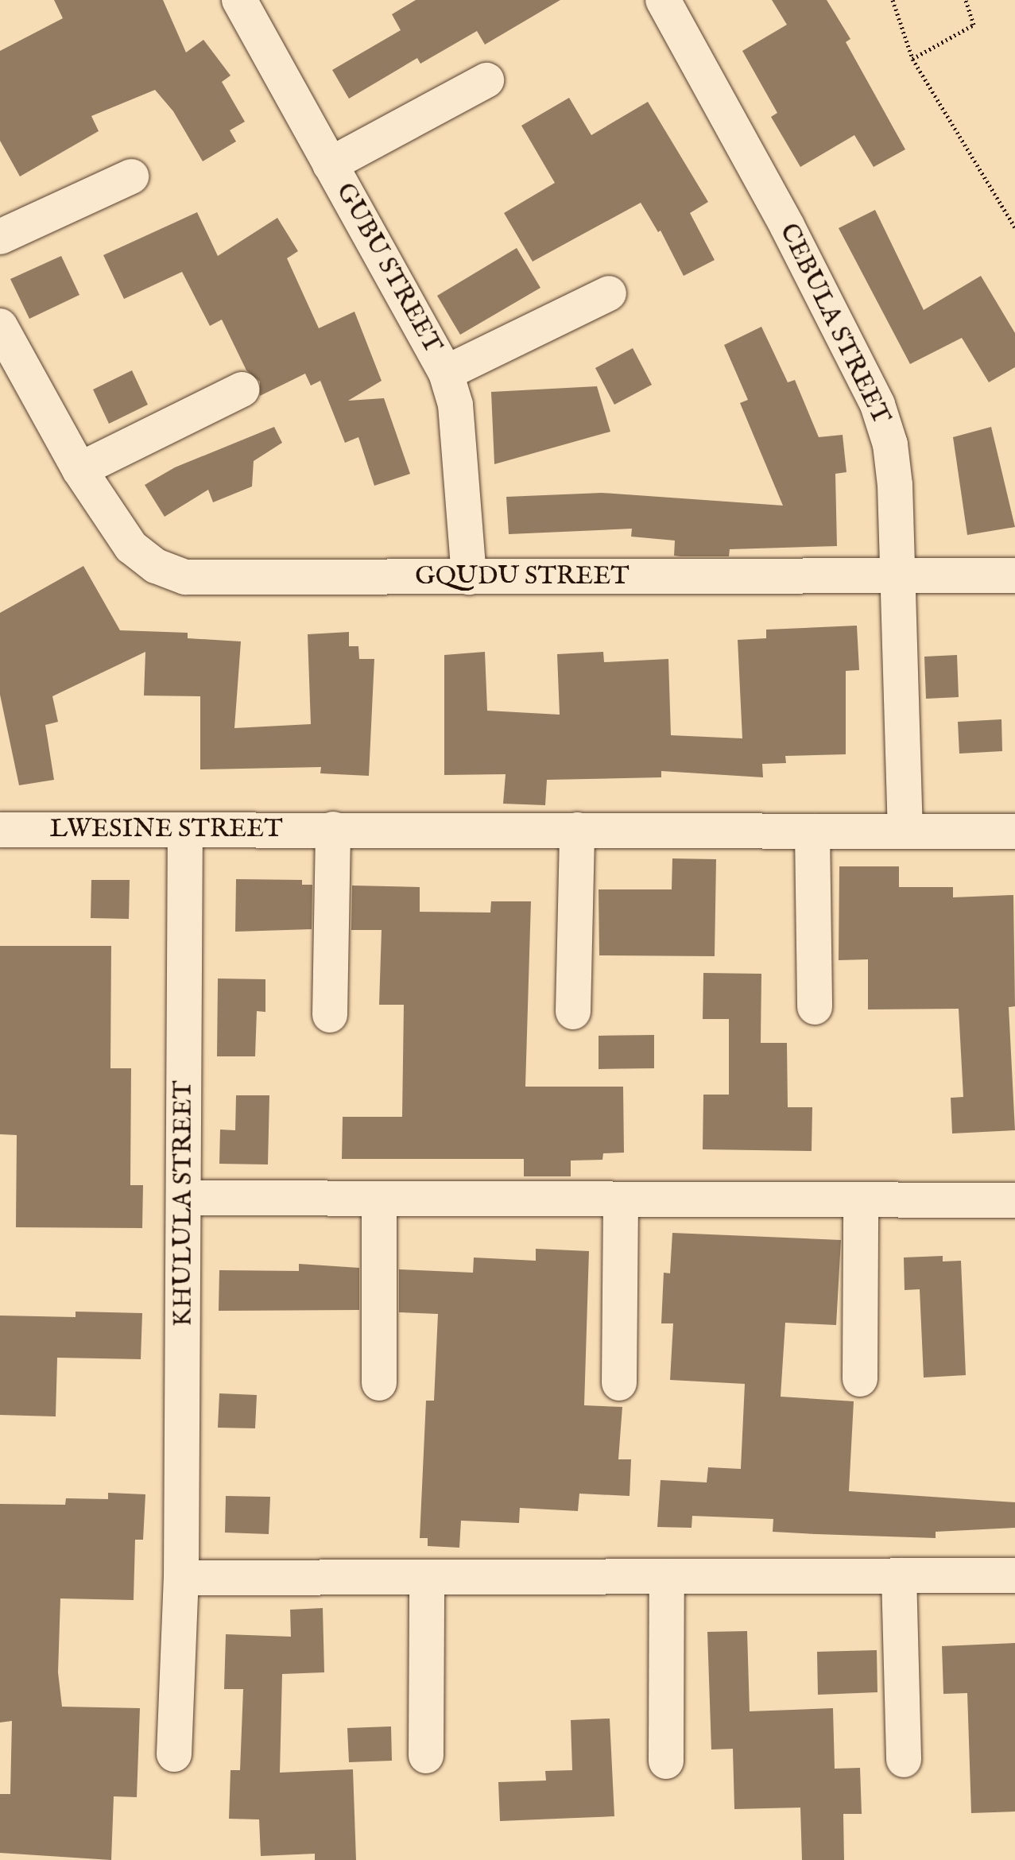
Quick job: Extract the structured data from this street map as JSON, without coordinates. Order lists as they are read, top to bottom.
{
  "streets": {
    "street": [
      "GUBU STREET",
      "CEBULA STREET",
      "GQUDU STREET",
      "LWESINE STREET",
      "KHULULA STREET"
    ]
  },
  "crossings": [
    ["GUBU STREET", "GQUDU STREET"],
    ["CEBULA STREET", "GQUDU STREET"],
    ["CEBULA STREET", "LWESINE STREET"],
    ["LWESINE STREET", "KHULULA STREET"]
  ]
}
